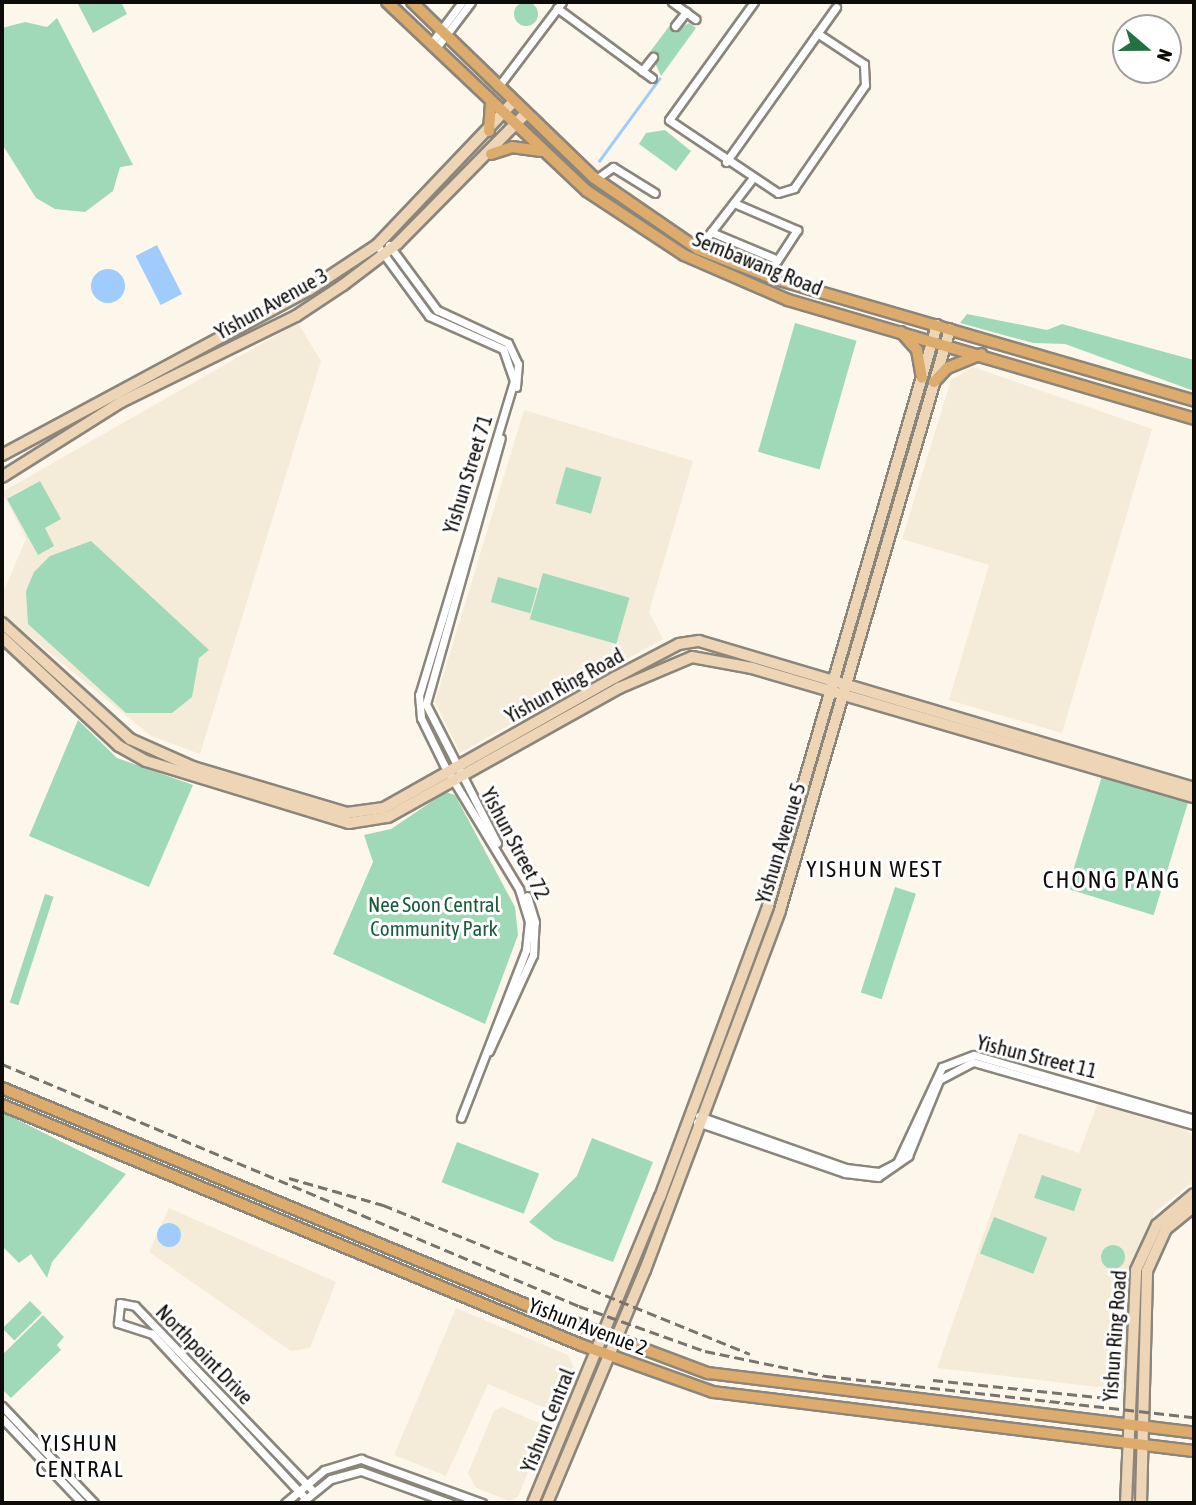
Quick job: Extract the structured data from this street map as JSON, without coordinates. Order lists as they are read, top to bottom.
{
  "streets": {
    "main road": [
      "Sembawang Road",
      "Yishun Avenue 3",
      "Yishun Ring Road",
      "Yishun Avenue 5",
      "Yishun Avenue 2",
      "Yishun Central"
    ],
    "street": [
      "Yishun Street 71",
      "Yishun Street 72",
      "Yishun Street 11",
      "Northpoint Drive"
    ]
  },
  "crossings": [
    ["Sembawang Road", "Yishun Avenue 3"],
    ["Sembawang Road", "Yishun Avenue 5"],
    ["Yishun Avenue 3", "Yishun Street 71"],
    ["Yishun Street 71", "Yishun Ring Road"],
    ["Yishun Street 71", "Yishun Street 72"],
    ["Yishun Ring Road", "Yishun Street 72"],
    ["Yishun Ring Road", "Yishun Avenue 5"],
    ["Yishun Ring Road", "Yishun Avenue 2"],
    ["Yishun Avenue 5", "Yishun Street 11"],
    ["Yishun Avenue 5", "Yishun Avenue 2"],
    ["Yishun Avenue 5", "Yishun Central"],
    ["Yishun Avenue 2", "Yishun Central"]
  ],
  "districts": ["YISHUN WEST", "CHONG PANG", "YISHUN CENTRAL"],
  "parks": ["Nee Soon Central Community Park"],
  "north": "right"
}
